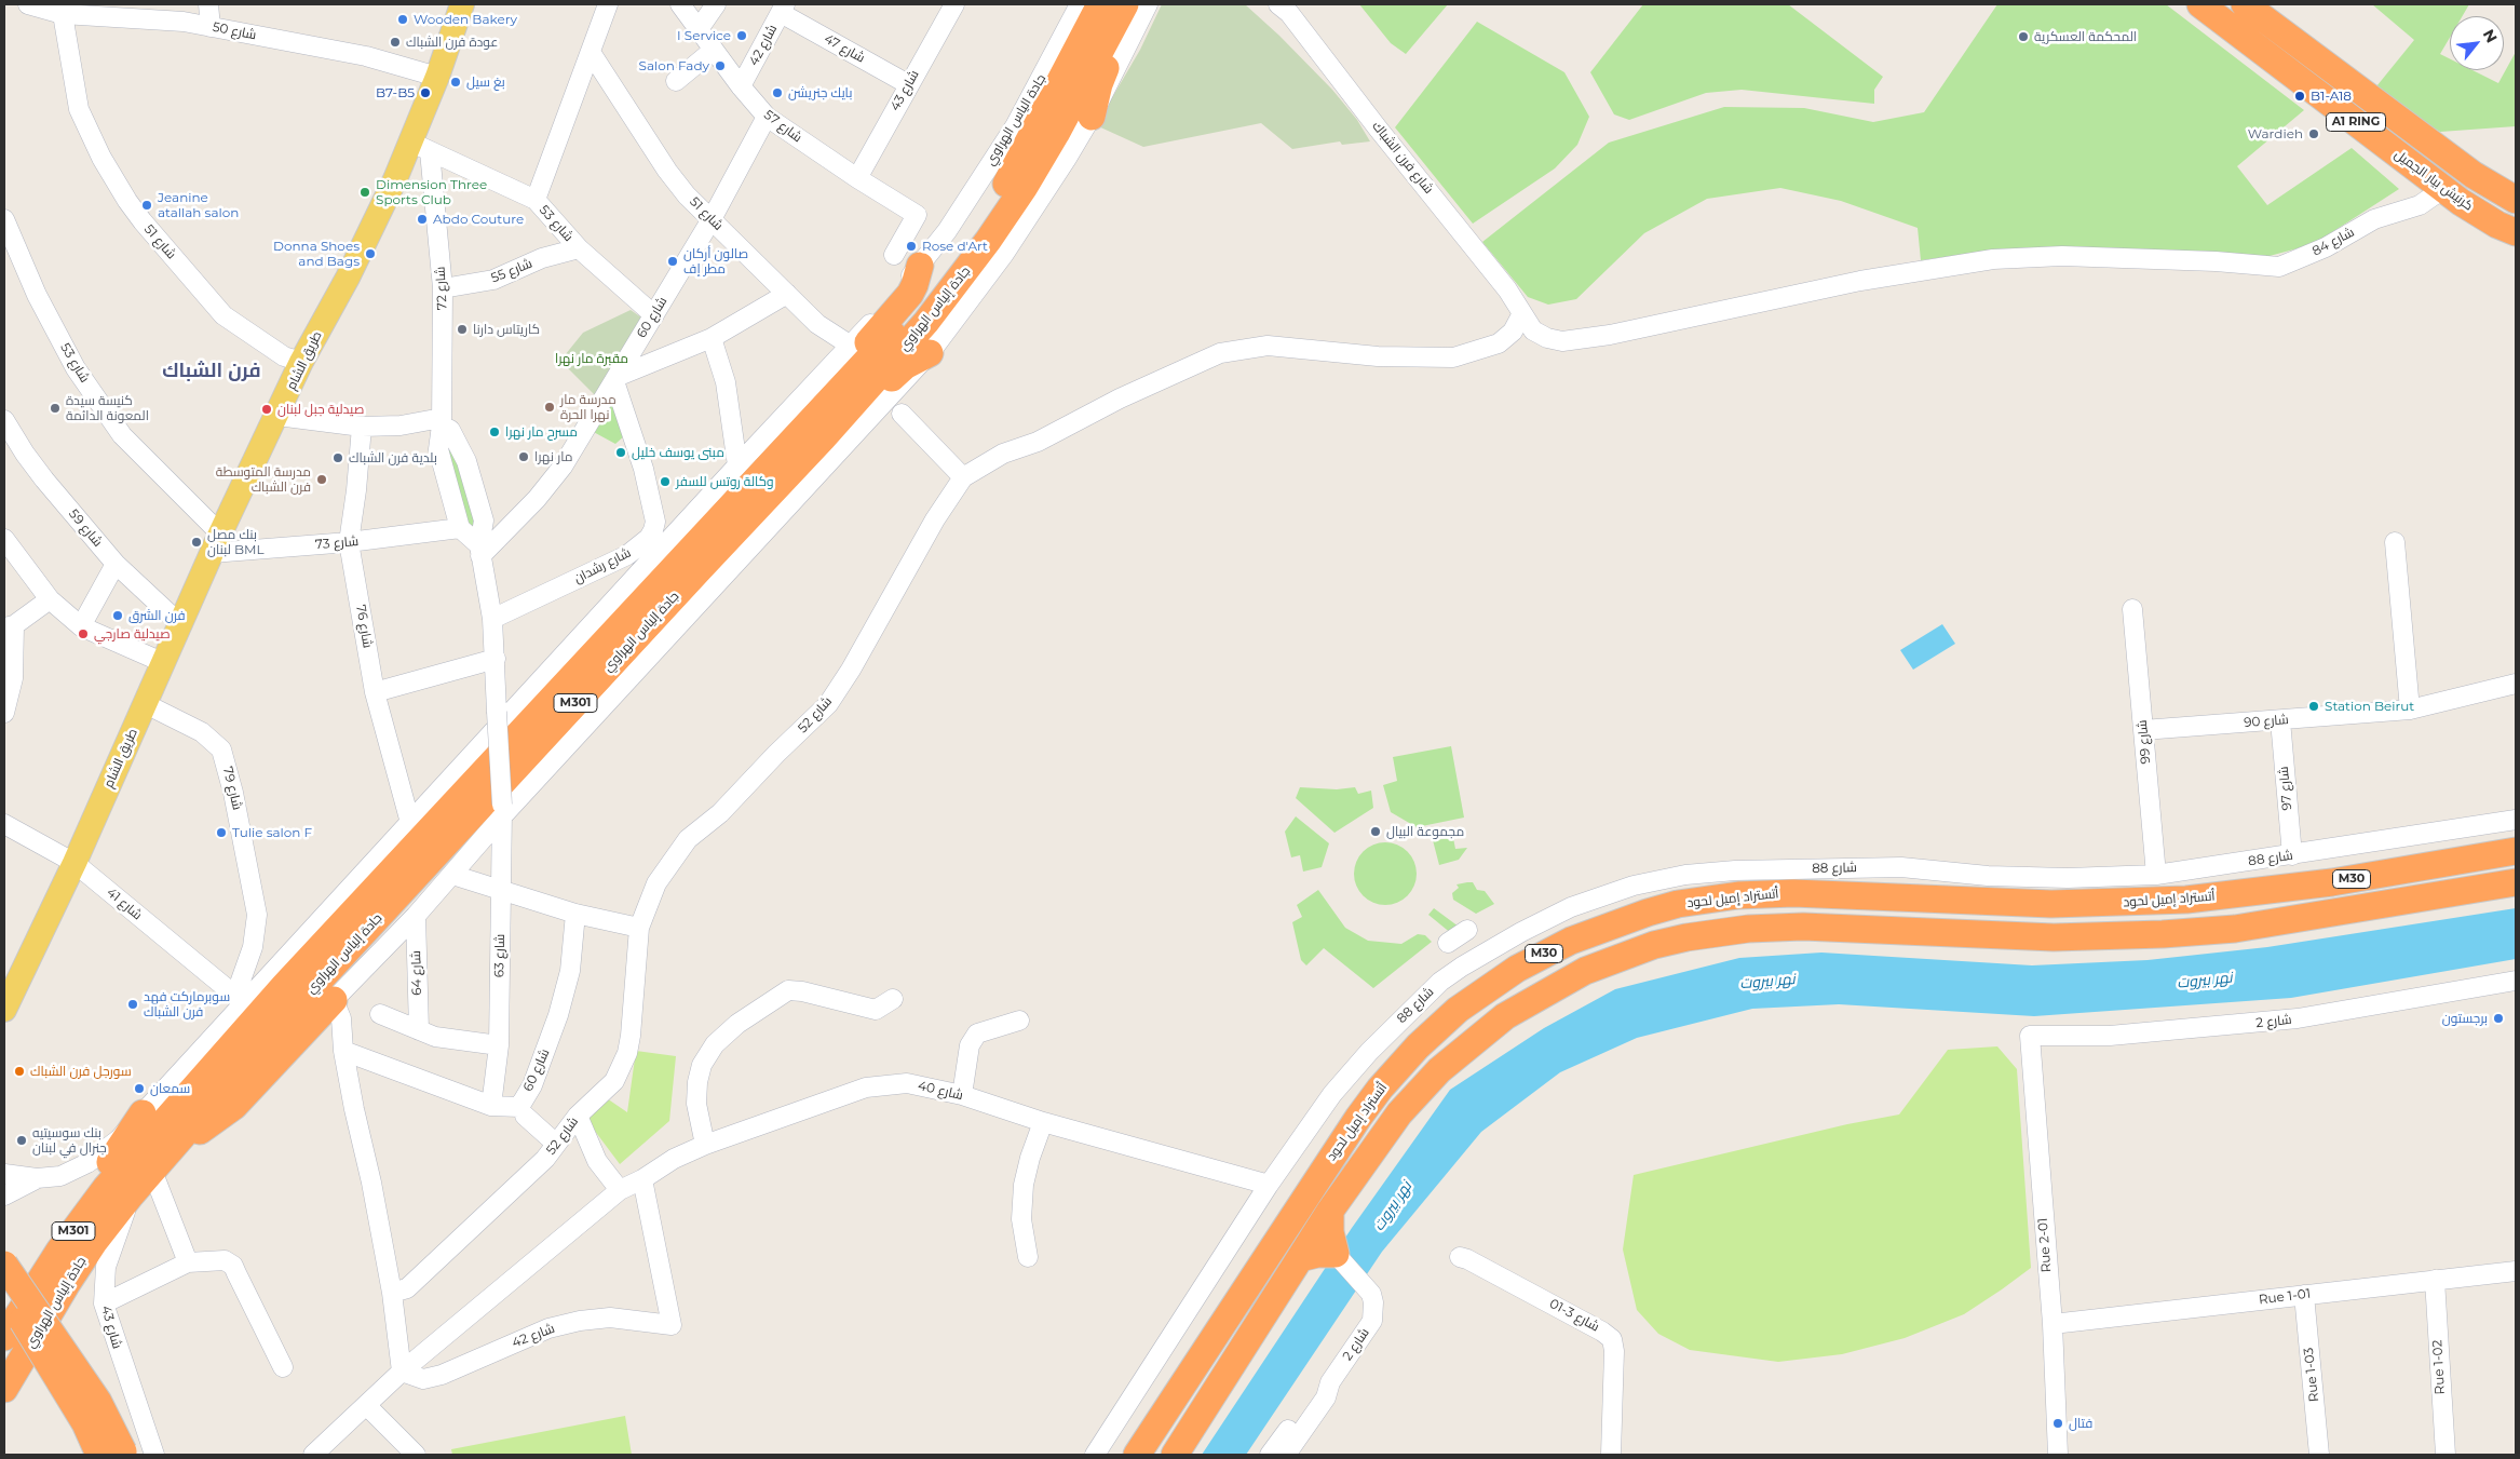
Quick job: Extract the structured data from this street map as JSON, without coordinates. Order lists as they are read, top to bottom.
{
  "streets": {
    "highway": [
      "A1 RING",
      "كرنيش بيار الجميل",
      "جادة إلياس الهراوي",
      "M301",
      "M30",
      "أتستراد إميل لحود"
    ],
    "main road": ["طريق الشام"],
    "street": [
      "شارع 50",
      "شارع 42",
      "شارع 47",
      "شارع 43",
      "جادة الياس الهراوي",
      "شارع 57",
      "شارع فرن الشباك",
      "شارع 51",
      "شارع 53",
      "شارع 84",
      "شارع 55",
      "شارع 72",
      "شارع 60",
      "شارع 59",
      "شارع 73",
      "شارع رشدان",
      "شارع 76",
      "شارع 52",
      "شارع 90",
      "شارع 99",
      "شارع 79",
      "شارع 97",
      "شارع 88",
      "شارع 41",
      "شارع 63",
      "شارع 64",
      "شارع 2",
      "شارع 40",
      "Rue 2-01",
      "Rue 1-01",
      "شارع 3-01",
      "Rue 1-02",
      "Rue 1-03"
    ]
  },
  "crossings": [
    ["شارع 50", "شارع 51"],
    ["شارع 50", "طريق الشام"],
    ["شارع 42", "شارع 47"],
    ["شارع 42", "شارع 57"],
    ["شارع 42", "شارع 40"],
    ["شارع 47", "شارع 43"],
    ["شارع 43", "شارع 57"],
    ["شارع 43", "جادة إلياس الهراوي"],
    ["شارع 43", "M301"],
    ["شارع 57", "شارع 60"],
    ["شارع فرن الشباك", "شارع 84"],
    ["كرنيش بيار الجميل", "شارع 84"],
    ["شارع 51", "شارع 60"],
    ["شارع 51", "طريق الشام"],
    ["شارع 53", "شارع 55"],
    ["شارع 53", "شارع 72"],
    ["شارع 53", "شارع 60"],
    ["شارع 53", "طريق الشام"],
    ["شارع 53", "شارع 73"],
    ["شارع 55", "شارع 72"],
    ["شارع 72", "طريق الشام"],
    ["شارع 72", "شارع 73"],
    ["جادة إلياس الهراوي", "M301"],
    ["جادة إلياس الهراوي", "شارع 63"],
    ["جادة إلياس الهراوي", "شارع 64"],
    ["شارع 60", "شارع رشدان"],
    ["شارع 60", "شارع 63"],
    ["طريق الشام", "شارع 59"],
    ["طريق الشام", "شارع 73"],
    ["طريق الشام", "شارع 79"],
    ["طريق الشام", "شارع 41"],
    ["شارع 73", "شارع 76"],
    ["شارع 90", "شارع 99"],
    ["شارع 90", "شارع 97"],
    ["شارع 99", "شارع 88"],
    ["شارع 79", "شارع 41"],
    ["شارع 97", "شارع 88"],
    ["شارع 88", "شارع 40"],
    ["شارع 2", "Rue 2-01"],
    ["Rue 2-01", "Rue 1-01"],
    ["Rue 1-01", "Rue 1-02"],
    ["Rue 1-01", "Rue 1-03"]
  ],
  "districts": ["فرن الشباك"],
  "water": ["نهر بيروت"],
  "parks": ["مقبرة مار نهرا"],
  "places": [
    "Wooden Bakery",
    "I Service",
    "المحكمة العسكرية",
    "عودة فرن الشباك",
    "Salon Fady",
    "بغ سيل",
    "B7-B5",
    "بايك جنريشن",
    "B1-A18",
    "Wardieh",
    "Dimension Three Sports Club",
    "Jeanine atallah salon",
    "Abdo Couture",
    "Rose d'Art",
    "Donna Shoes and Bags",
    "صالون أركان مطر إف",
    "كاريتاس دارنا",
    "مدرسة مار نهرا الحرة",
    "كنيسة سيدة المعونة الدائمة",
    "صيدلية جبل لبنان",
    "مسرح مار نهرا",
    "مبنى يوسف خليل",
    "مار نهرا",
    "بلدية فرن الشباك",
    "مدرسة المتوسطة فرن الشباك",
    "وكالة روتس للسفر",
    "بنك مصل لبنان BML",
    "فرن الشرق",
    "صيدلية صارجي",
    "Station Beirut",
    "مجموعة البيال",
    "Tulie salon F",
    "سوبرماركت فهد فرن الشباك",
    "برجستون",
    "سورجل فرن الشباك",
    "سمعان",
    "بنك سوسيتيه جنرال في لبنان",
    "فتال"
  ],
  "north": "top right"
}
